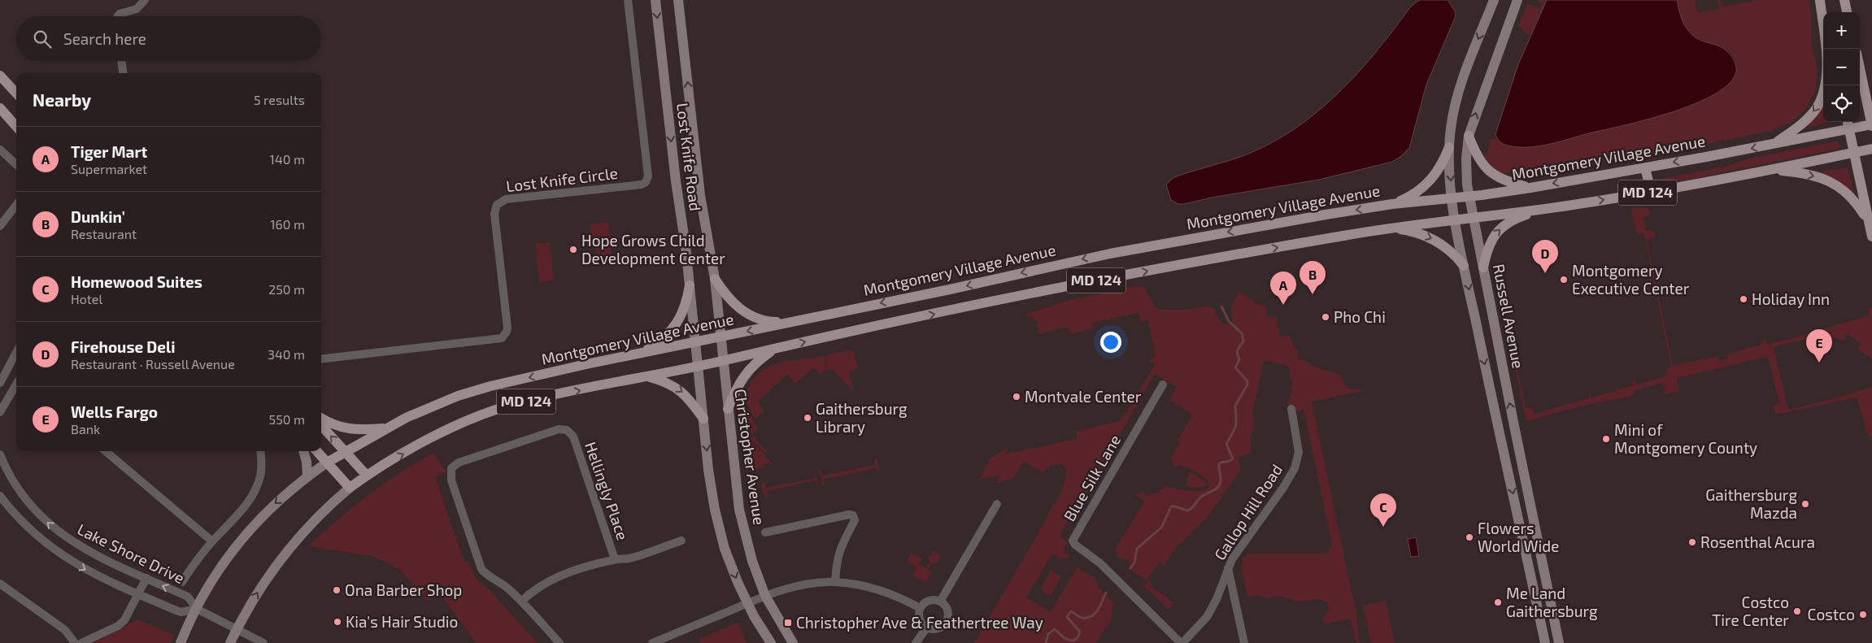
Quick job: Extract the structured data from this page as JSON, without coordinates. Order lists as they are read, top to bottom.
{
  "streets": {
    "main road": ["Montgomery Village Avenue", "MD 124"],
    "street": [
      "Lost Knife Road",
      "Lost Knife Circle",
      "Russell Avenue",
      "Christopher Avenue",
      "Blue Silk Lane",
      "Hellingly Place",
      "Gallop Hill Road",
      "Lake Shore Drive"
    ]
  },
  "crossings": [
    ["Lost Knife Road", "Montgomery Village Avenue"],
    ["Lost Knife Road", "MD 124"],
    ["Lost Knife Road", "Christopher Avenue"],
    ["Montgomery Village Avenue", "MD 124"],
    ["Montgomery Village Avenue", "Russell Avenue"],
    ["Montgomery Village Avenue", "Lake Shore Drive"],
    ["MD 124", "Russell Avenue"],
    ["MD 124", "Christopher Avenue"],
    ["Blue Silk Lane", "Gallop Hill Road"]
  ],
  "places": {
    "other": [
      "Hope Grows Child Development Center",
      "Montgomery Executive Center",
      "Holiday Inn",
      "Pho Chi",
      "Montvale Center",
      "Gaithersburg Library",
      "Mini of Montgomery County",
      "Gaithersburg Mazda",
      "Flowers World Wide",
      "Rosenthal Acura",
      "Ona Barber Shop",
      "Me Land Gaithersburg",
      "Costco Tire Center",
      "Costco",
      "Kia's Hair Studio"
    ],
    "transit": ["Christopher Ave & Feathertree Way"]
  },
  "page": {
    "map_buttons": ["+", "−"],
    "search": "Search here",
    "heading": ["Nearby", "5 results"],
    "list": [
      {
        "mark": "A",
        "name": "Tiger Mart",
        "note": "Supermarket",
        "value": "140 m"
      },
      {
        "mark": "B",
        "name": "Dunkin'",
        "note": "Restaurant",
        "value": "160 m"
      },
      {
        "mark": "C",
        "name": "Homewood Suites",
        "note": "Hotel",
        "value": "250 m"
      },
      {
        "mark": "D",
        "name": "Firehouse Deli",
        "note": "Restaurant · Russell Avenue",
        "value": "340 m"
      },
      {
        "mark": "E",
        "name": "Wells Fargo",
        "note": "Bank",
        "value": "550 m"
      }
    ],
    "pins": [
      "D",
      "B",
      "A",
      "E",
      "C"
    ]
  }
}
